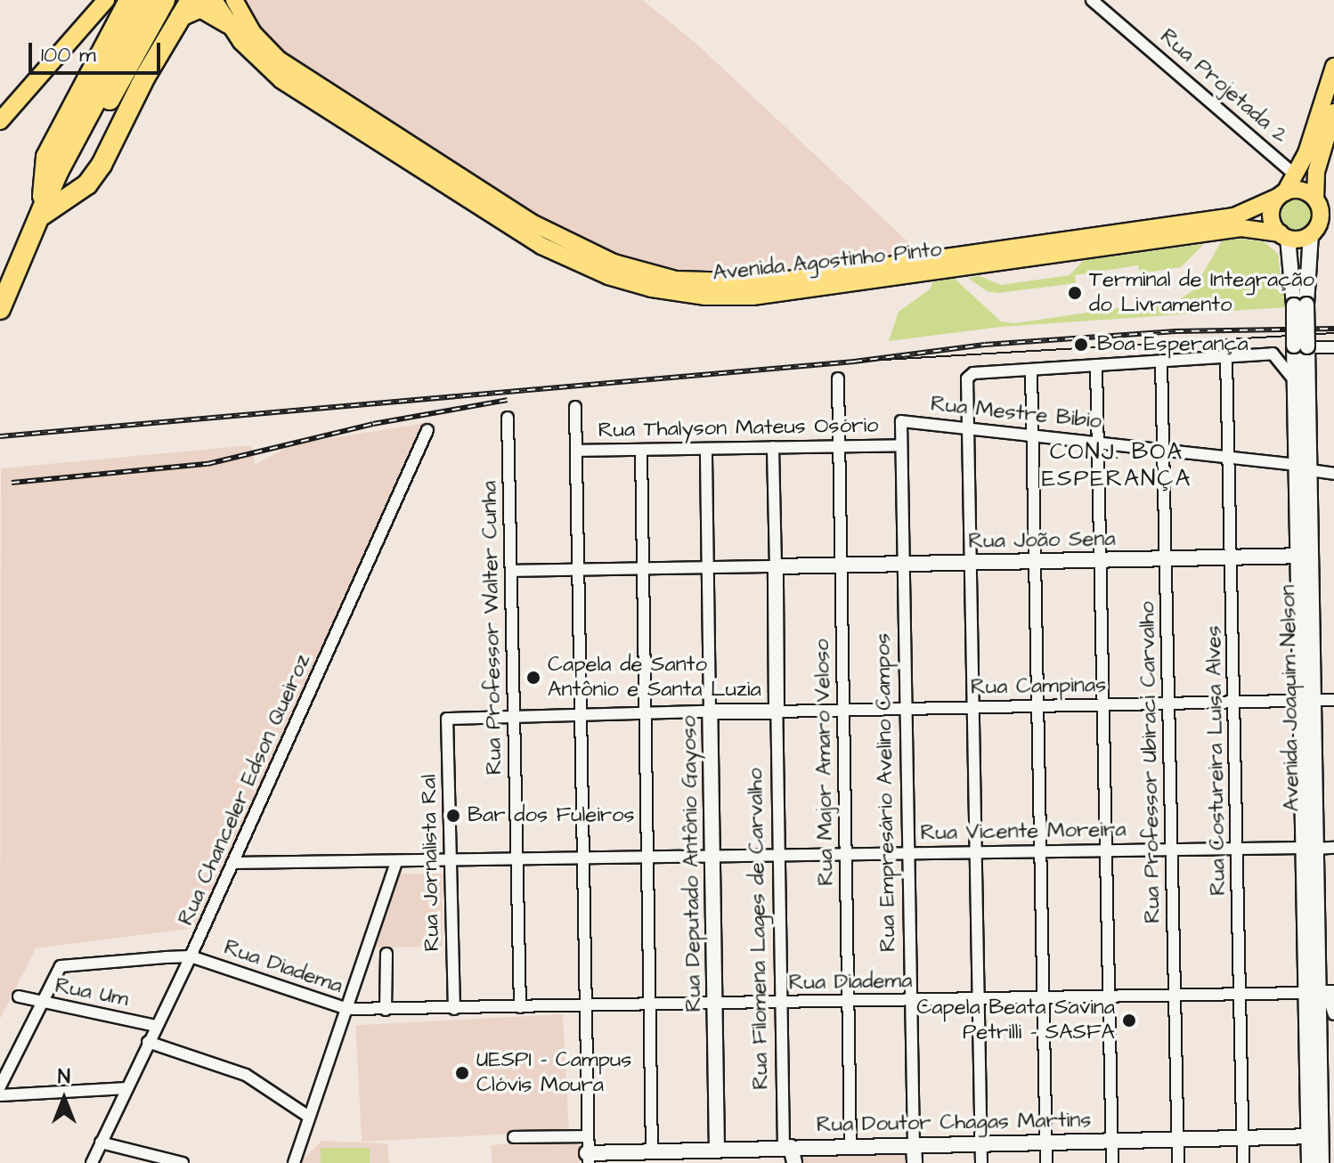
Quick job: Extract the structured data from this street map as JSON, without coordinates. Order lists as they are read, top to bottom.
{
  "streets": {
    "main road": ["Avenida Agostinho Pinto"],
    "street": [
      "Rua Projetada 2",
      "Rua Mestre Bibio",
      "Rua Thalyson Mateus Osório",
      "Rua João Sena",
      "Rua Professor Walter Cunha",
      "Rua Campinas",
      "Avenida Joaquim Nelson",
      "Rua Costureira Luisa Alves",
      "Rua Major Amaro Veloso",
      "Rua Professor Ubiraci Carvalho",
      "Rua Chanceler Edson Queiroz",
      "Rua Empresário Avelino Campos",
      "Rua Vicente Moreira",
      "Rua Jornalista Ral",
      "Rua Deputado Antônio Gayoso",
      "Rua Filomena Lages de Carvalho",
      "Rua Diadema",
      "Rua Um",
      "Rua Doutor Chagas Martins"
    ]
  },
  "crossings": [
    ["Avenida Agostinho Pinto", "Avenida Joaquim Nelson"],
    ["Rua Mestre Bibio", "Avenida Joaquim Nelson"],
    ["Rua Mestre Bibio", "Rua Costureira Luisa Alves"],
    ["Rua Mestre Bibio", "Rua Professor Ubiraci Carvalho"],
    ["Rua Mestre Bibio", "Rua Empresário Avelino Campos"],
    ["Rua Thalyson Mateus Osório", "Rua Major Amaro Veloso"],
    ["Rua Thalyson Mateus Osório", "Rua Empresário Avelino Campos"],
    ["Rua Thalyson Mateus Osório", "Rua Deputado Antônio Gayoso"],
    ["Rua João Sena", "Avenida Joaquim Nelson"],
    ["Rua João Sena", "Rua Costureira Luisa Alves"],
    ["Rua João Sena", "Rua Major Amaro Veloso"],
    ["Rua João Sena", "Rua Professor Ubiraci Carvalho"],
    ["Rua João Sena", "Rua Empresário Avelino Campos"],
    ["Rua Professor Walter Cunha", "Rua Vicente Moreira"],
    ["Rua Professor Walter Cunha", "Rua Jornalista Ral"],
    ["Rua Professor Walter Cunha", "Rua Diadema"],
    ["Rua Campinas", "Avenida Joaquim Nelson"],
    ["Rua Campinas", "Rua Costureira Luisa Alves"],
    ["Rua Campinas", "Rua Major Amaro Veloso"],
    ["Rua Campinas", "Rua Professor Ubiraci Carvalho"],
    ["Rua Campinas", "Rua Empresário Avelino Campos"],
    ["Rua Campinas", "Rua Filomena Lages de Carvalho"],
    ["Avenida Joaquim Nelson", "Rua Vicente Moreira"],
    ["Avenida Joaquim Nelson", "Rua Diadema"],
    ["Avenida Joaquim Nelson", "Rua Doutor Chagas Martins"],
    ["Rua Costureira Luisa Alves", "Rua Vicente Moreira"],
    ["Rua Costureira Luisa Alves", "Rua Diadema"],
    ["Rua Costureira Luisa Alves", "Rua Doutor Chagas Martins"],
    ["Rua Major Amaro Veloso", "Rua Vicente Moreira"],
    ["Rua Major Amaro Veloso", "Rua Diadema"],
    ["Rua Major Amaro Veloso", "Rua Doutor Chagas Martins"],
    ["Rua Professor Ubiraci Carvalho", "Rua Vicente Moreira"],
    ["Rua Professor Ubiraci Carvalho", "Rua Diadema"],
    ["Rua Professor Ubiraci Carvalho", "Rua Doutor Chagas Martins"],
    ["Rua Chanceler Edson Queiroz", "Rua Vicente Moreira"],
    ["Rua Chanceler Edson Queiroz", "Rua Diadema"],
    ["Rua Chanceler Edson Queiroz", "Rua Um"],
    ["Rua Empresário Avelino Campos", "Rua Vicente Moreira"],
    ["Rua Empresário Avelino Campos", "Rua Diadema"],
    ["Rua Empresário Avelino Campos", "Rua Doutor Chagas Martins"],
    ["Rua Vicente Moreira", "Rua Jornalista Ral"],
    ["Rua Vicente Moreira", "Rua Deputado Antônio Gayoso"],
    ["Rua Vicente Moreira", "Rua Filomena Lages de Carvalho"],
    ["Rua Jornalista Ral", "Rua Diadema"],
    ["Rua Deputado Antônio Gayoso", "Rua Diadema"],
    ["Rua Deputado Antônio Gayoso", "Rua Doutor Chagas Martins"],
    ["Rua Filomena Lages de Carvalho", "Rua Diadema"],
    ["Rua Filomena Lages de Carvalho", "Rua Doutor Chagas Martins"]
  ],
  "districts": ["CONJ. BOA ESPERANÇA"],
  "places": [
    "Terminal de Integração do Livramento",
    "Boa Esperança",
    "Capela de Santo Antônio e Santa Luzia",
    "Bar dos Fuleiros",
    "Capela Beata Savina Petrilli - SASFA",
    "UESPI - Campus Clóvis Moura"
  ],
  "scale_bar": "100 m",
  "north": "top"
}
